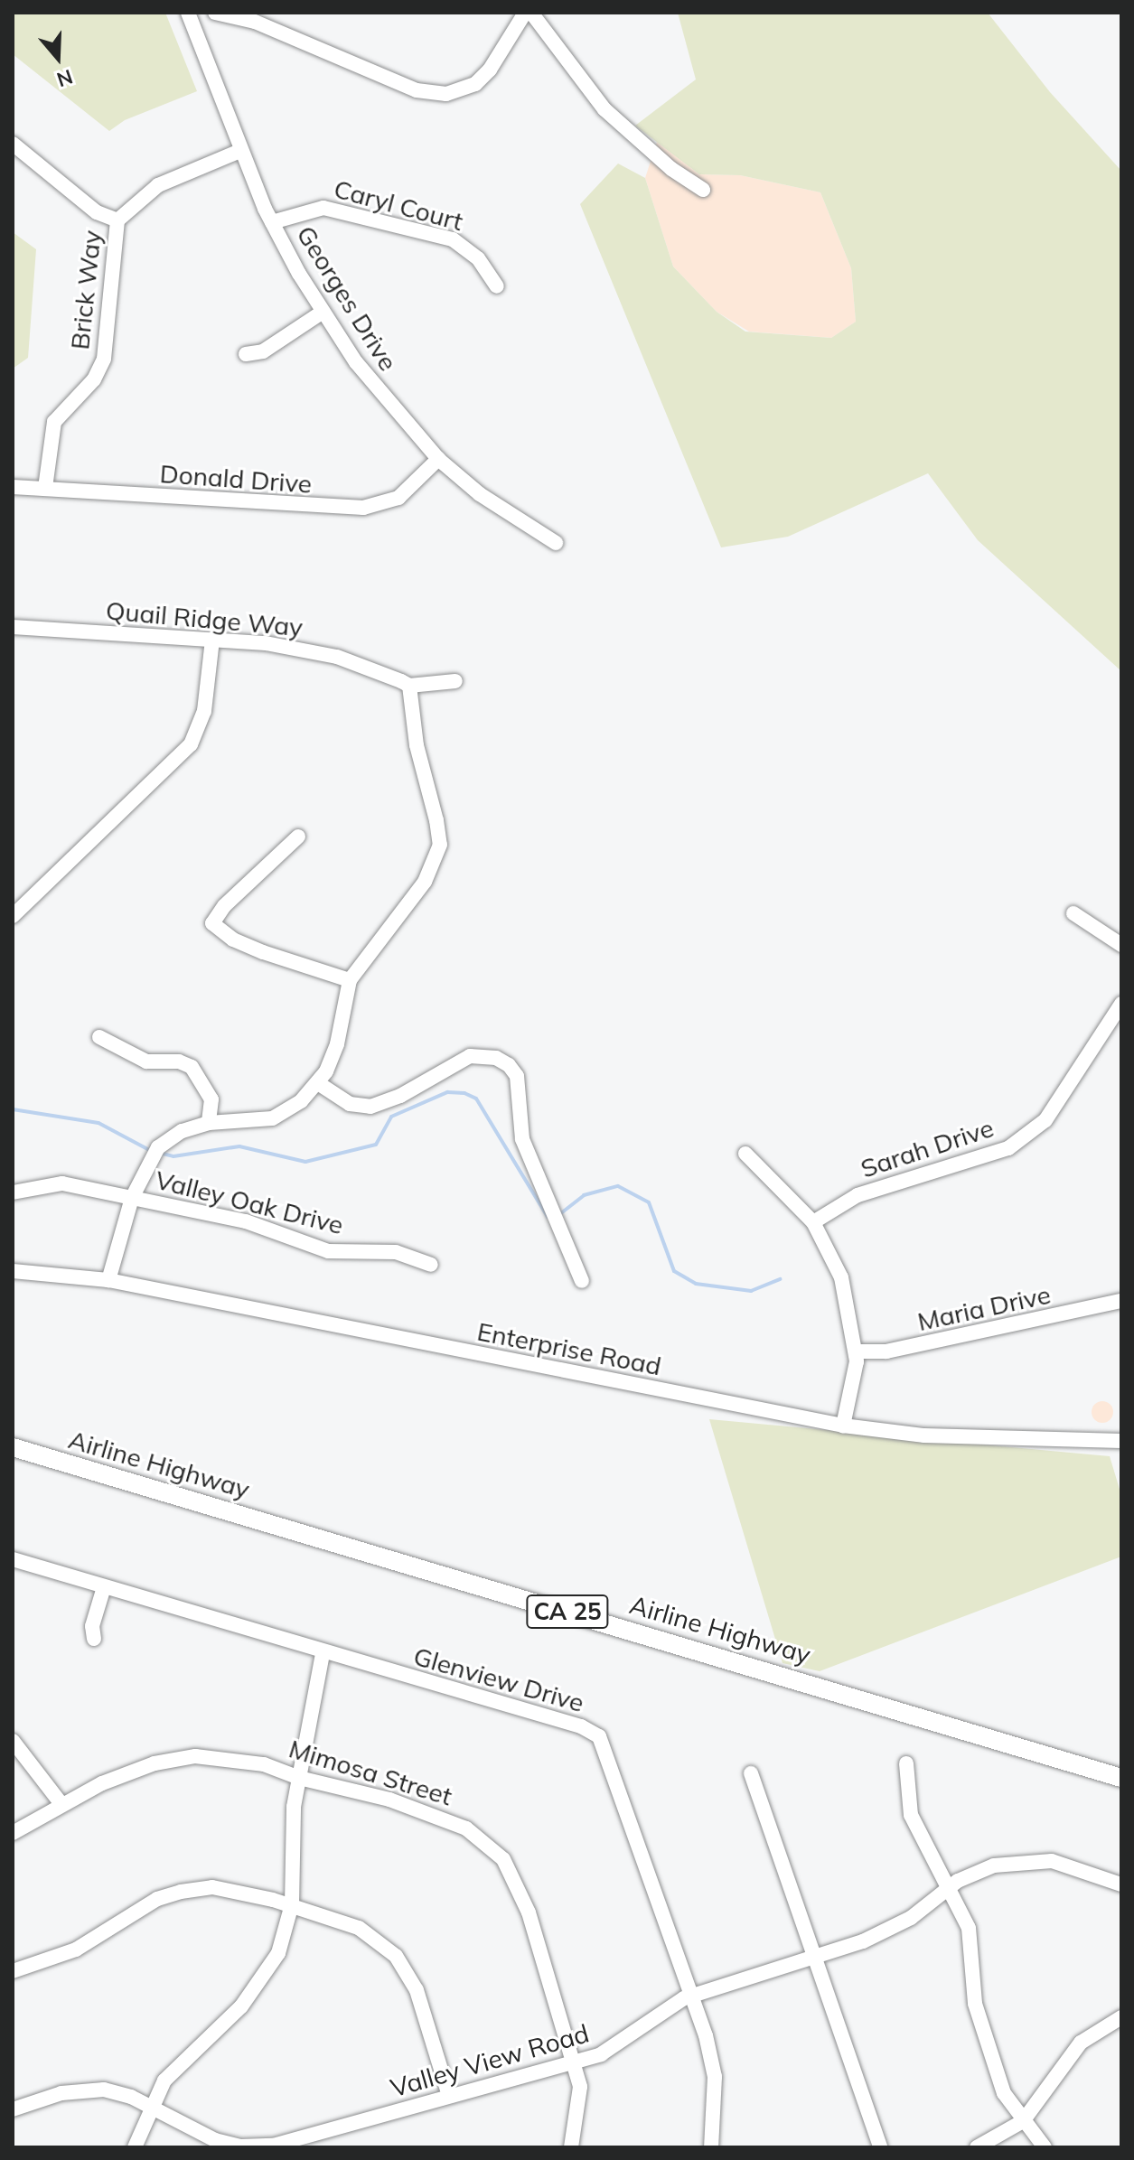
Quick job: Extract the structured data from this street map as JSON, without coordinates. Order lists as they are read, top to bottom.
{
  "streets": {
    "main road": ["Airline Highway", "CA 25"],
    "street": [
      "Caryl Court",
      "Brick Way",
      "Georges Drive",
      "Donald Drive",
      "Quail Ridge Way",
      "Sarah Drive",
      "Valley Oak Drive",
      "Maria Drive",
      "Enterprise Road",
      "Glenview Drive",
      "Mimosa Street",
      "Valley View Road"
    ]
  },
  "crossings": [
    ["Caryl Court", "Georges Drive"],
    ["Brick Way", "Georges Drive"],
    ["Brick Way", "Donald Drive"],
    ["Georges Drive", "Donald Drive"],
    ["Glenview Drive", "Valley View Road"],
    ["Mimosa Street", "Valley View Road"]
  ],
  "north": "bottom"
}
